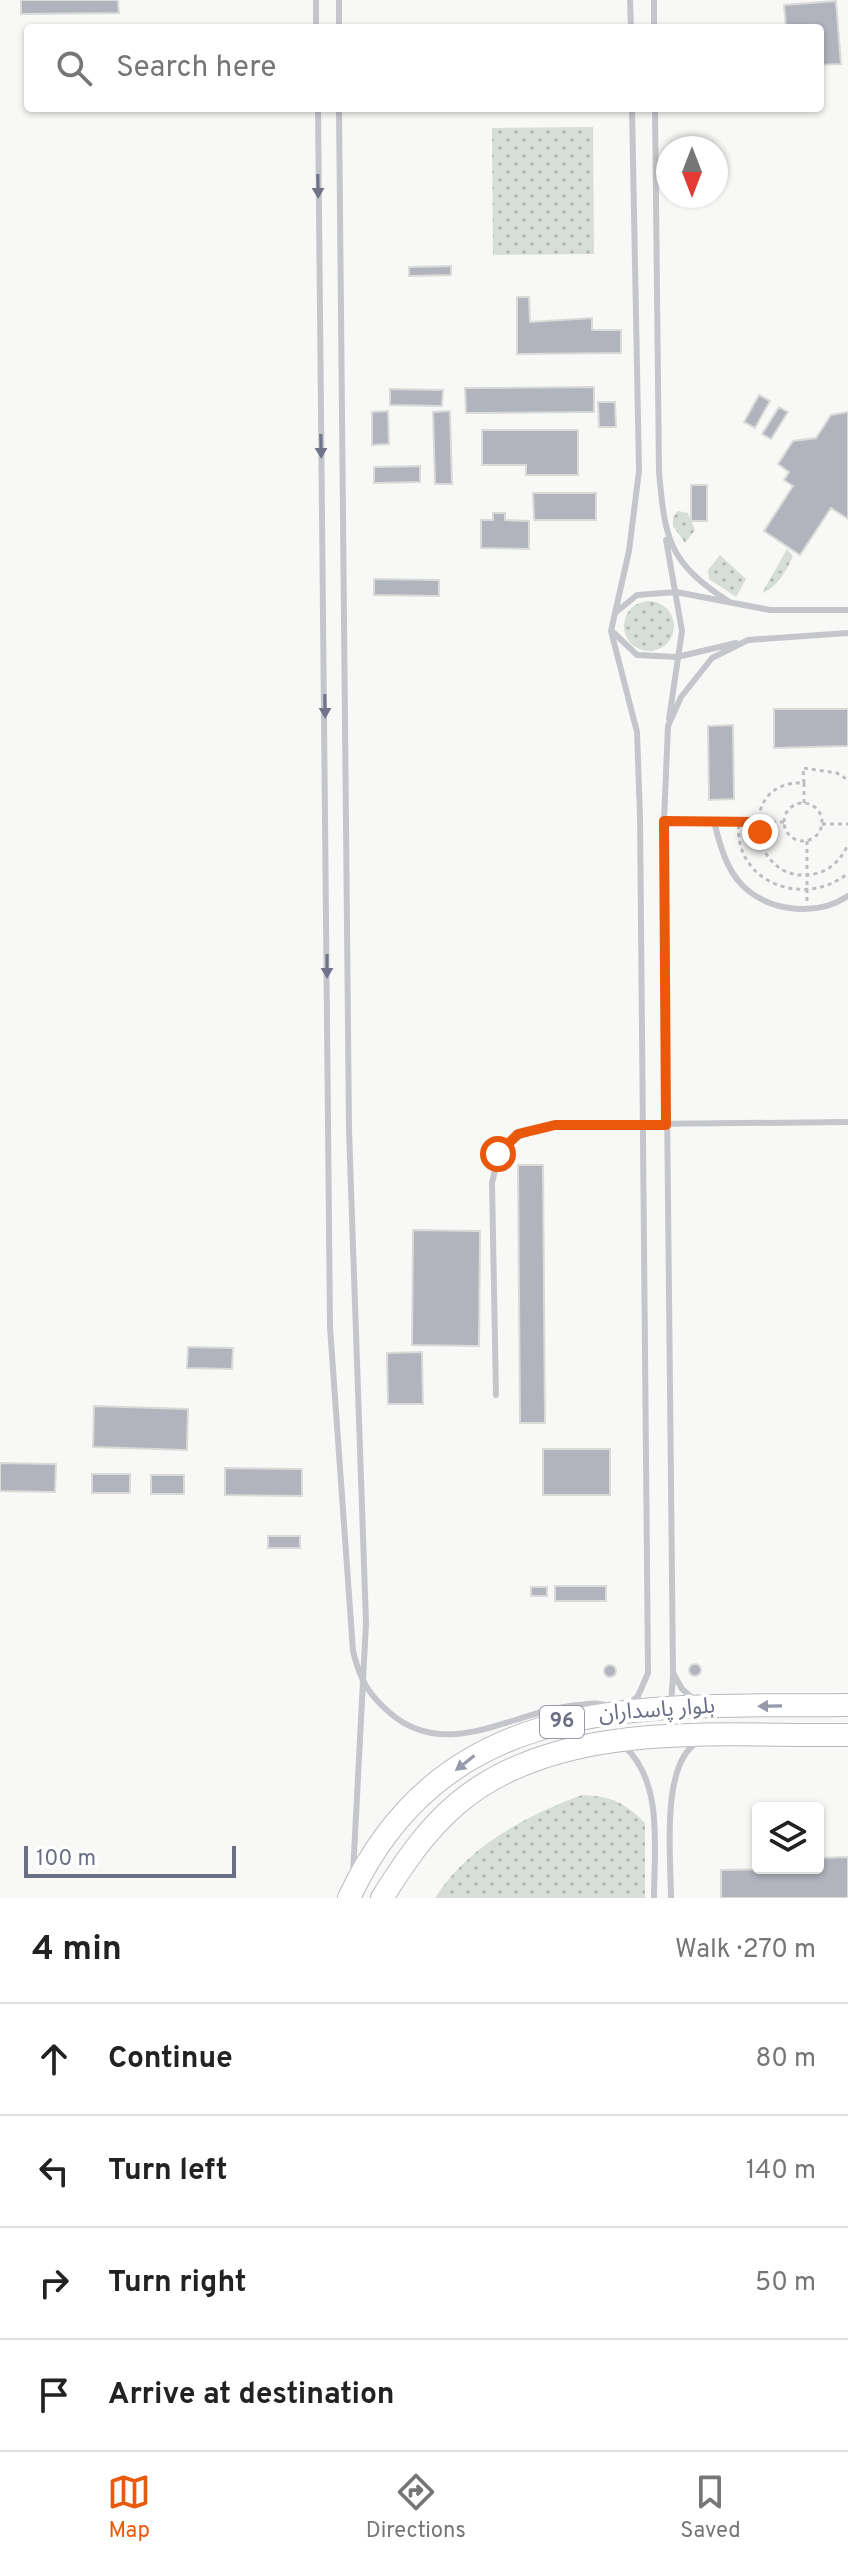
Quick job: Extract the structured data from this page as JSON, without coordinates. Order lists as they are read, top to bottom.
{
  "streets": {
    "highway": ["بلوار پاسداران", "96"]
  },
  "scale_bar": "100 m",
  "north": "bottom",
  "page": {
    "search": "Search here",
    "scale": "100 m",
    "heading": ["4 min", "Walk · 270 m"],
    "list": [
      ["Continue", "80 m"],
      ["Turn left", "140 m"],
      ["Turn right", "50 m"],
      "Arrive at destination"
    ],
    "nav": ["Map", "Directions", "Saved"]
  }
}
